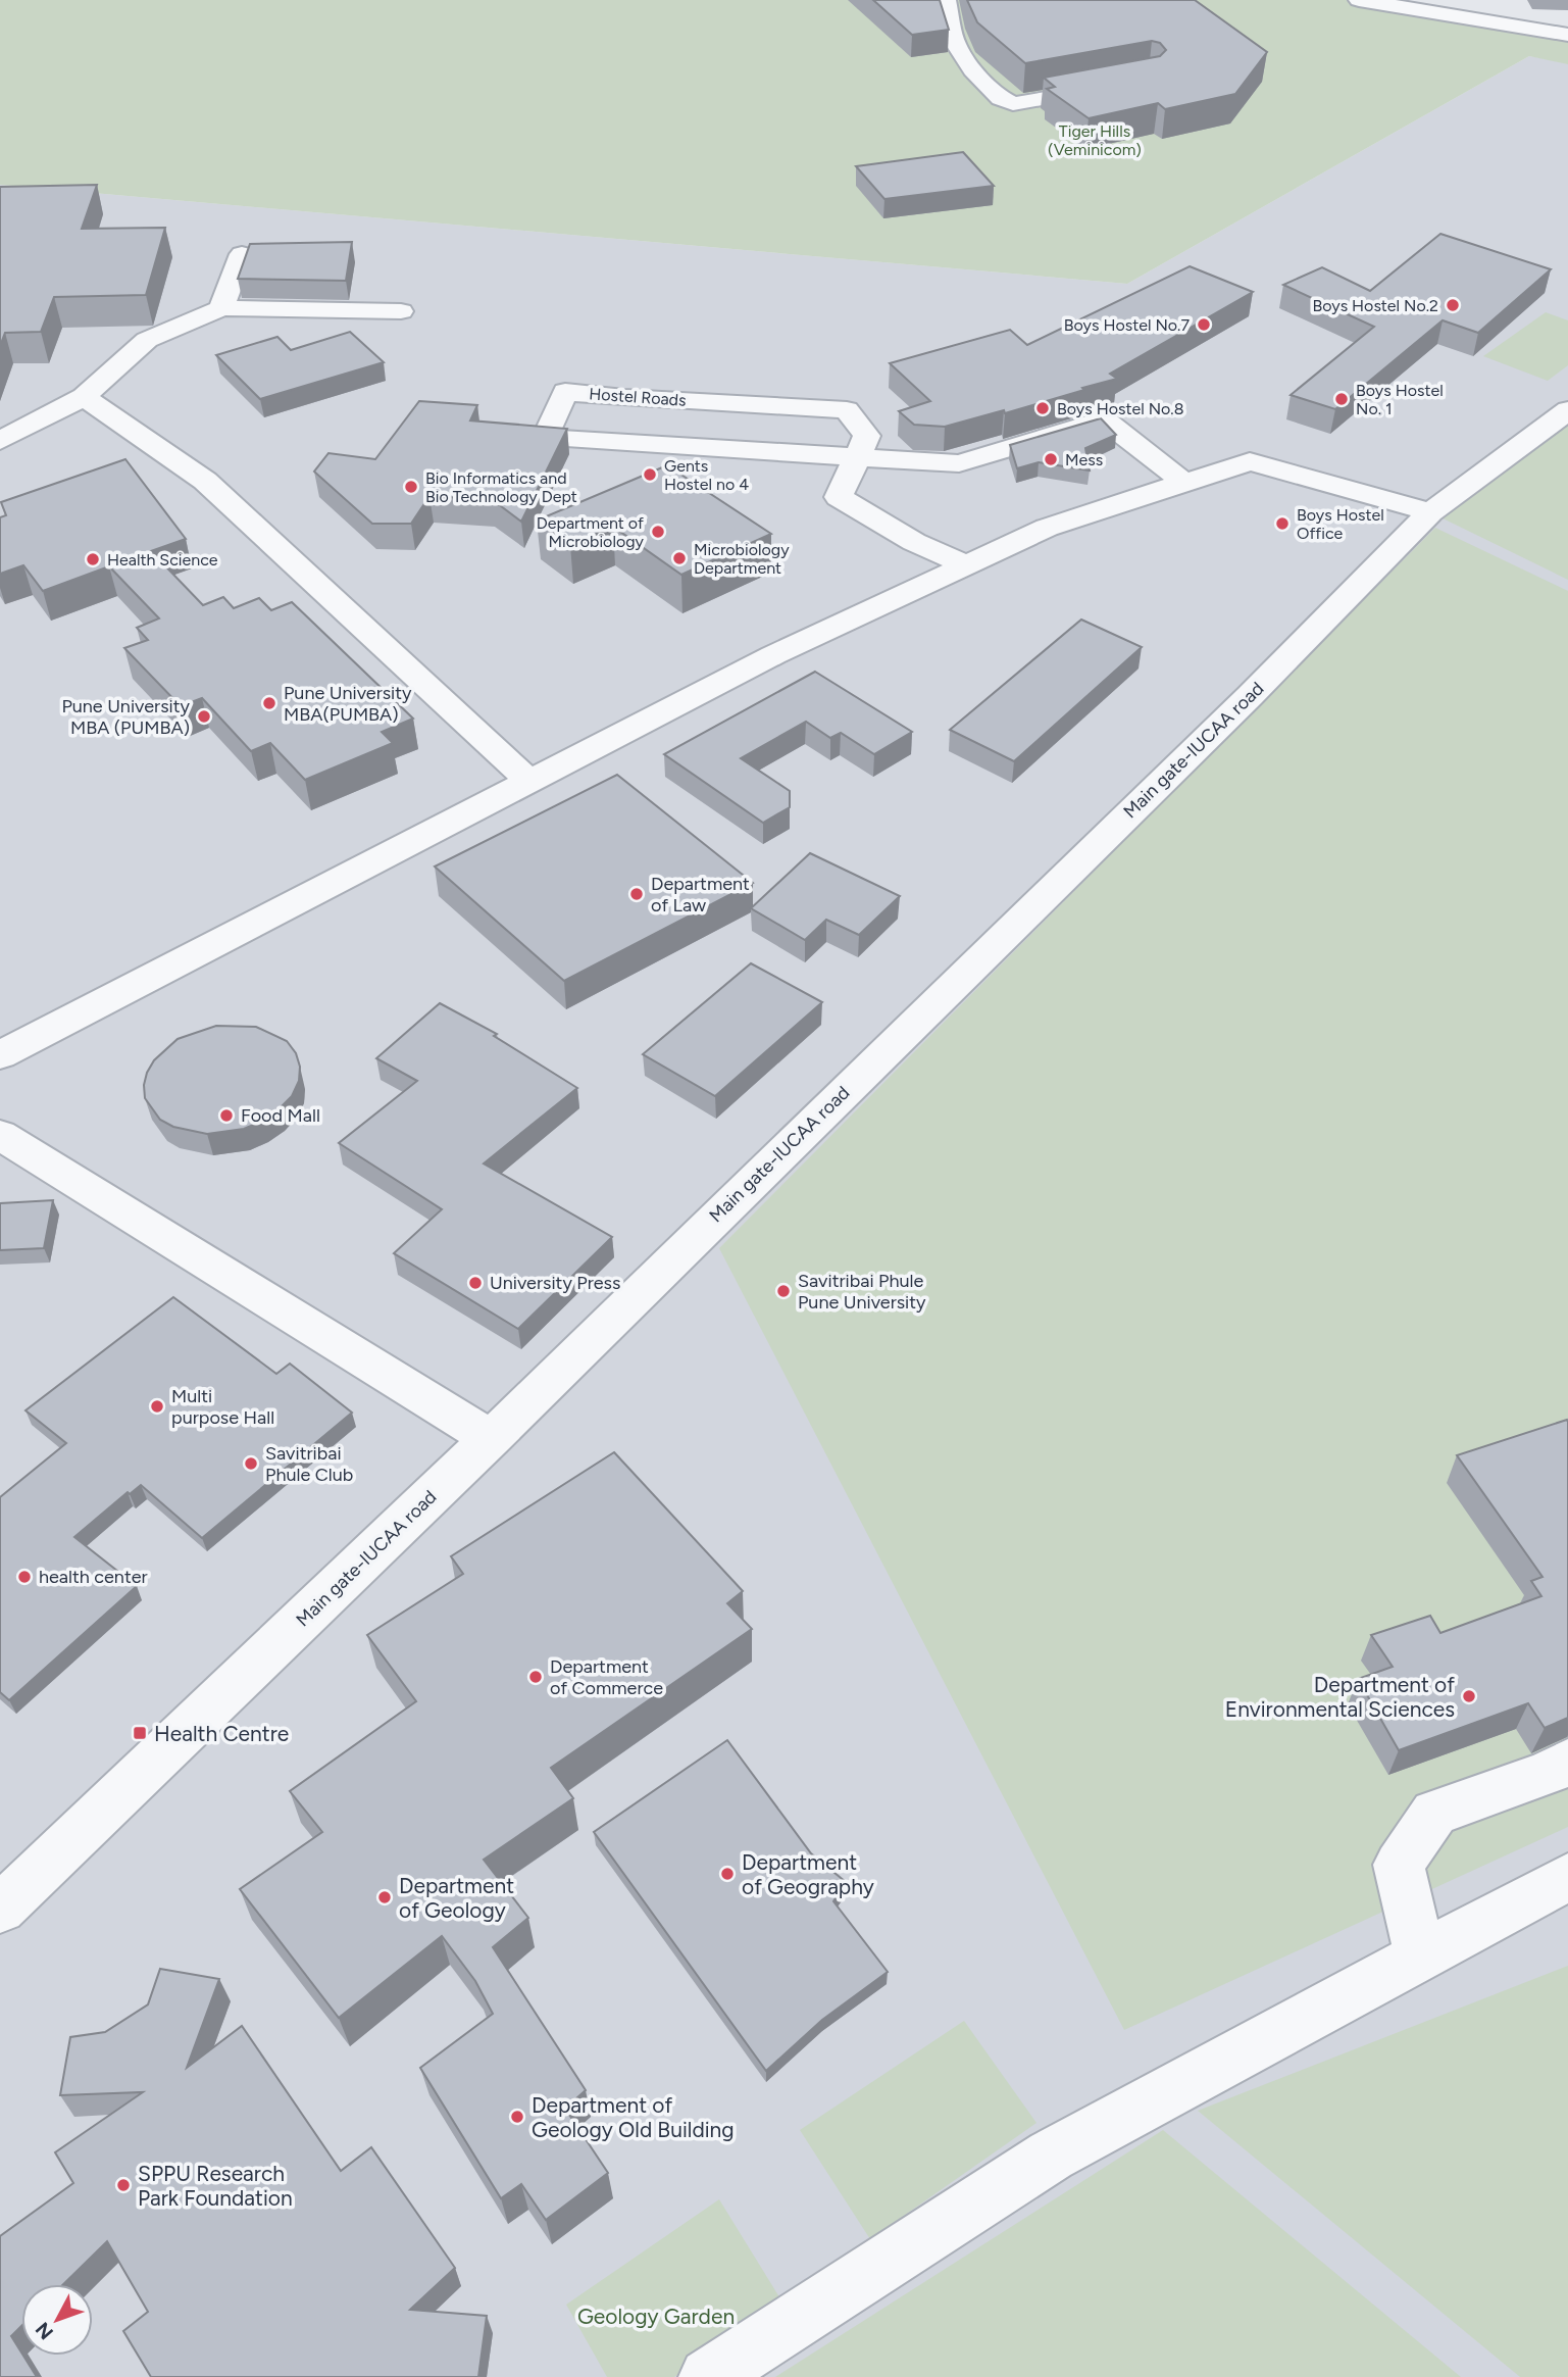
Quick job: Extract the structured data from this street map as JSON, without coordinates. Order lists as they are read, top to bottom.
{
  "streets": {
    "lane": ["Hostel Roads", "Main gate-IUCAA road"]
  },
  "parks": ["Tiger Hills (Veminicom)", "Geology Garden"],
  "places": {
    "other": [
      "Boys Hostel No.2",
      "Boys Hostel No.7",
      "Boys Hostel No. 1",
      "Boys Hostel No.8",
      "Mess",
      "Gents Hostel no 4",
      "Bio Informatics and Bio Technology Dept",
      "Boys Hostel Office",
      "Department of Microbiology",
      "Microbiology Department",
      "Health Science",
      "Pune University MBA(PUMBA)",
      "Pune University MBA (PUMBA)",
      "Department of Law",
      "Food Mall",
      "University Press",
      "Savitribai Phule Pune University",
      "Multi purpose Hall",
      "Savitribai Phule Club",
      "health center",
      "Department of Commerce",
      "Department of Environmental Sciences",
      "Department of Geography",
      "Department of Geology",
      "Department of Geology Old Building",
      "SPPU Research Park Foundation"
    ],
    "transit": ["Health Centre"]
  },
  "north": "bottom left"
}
